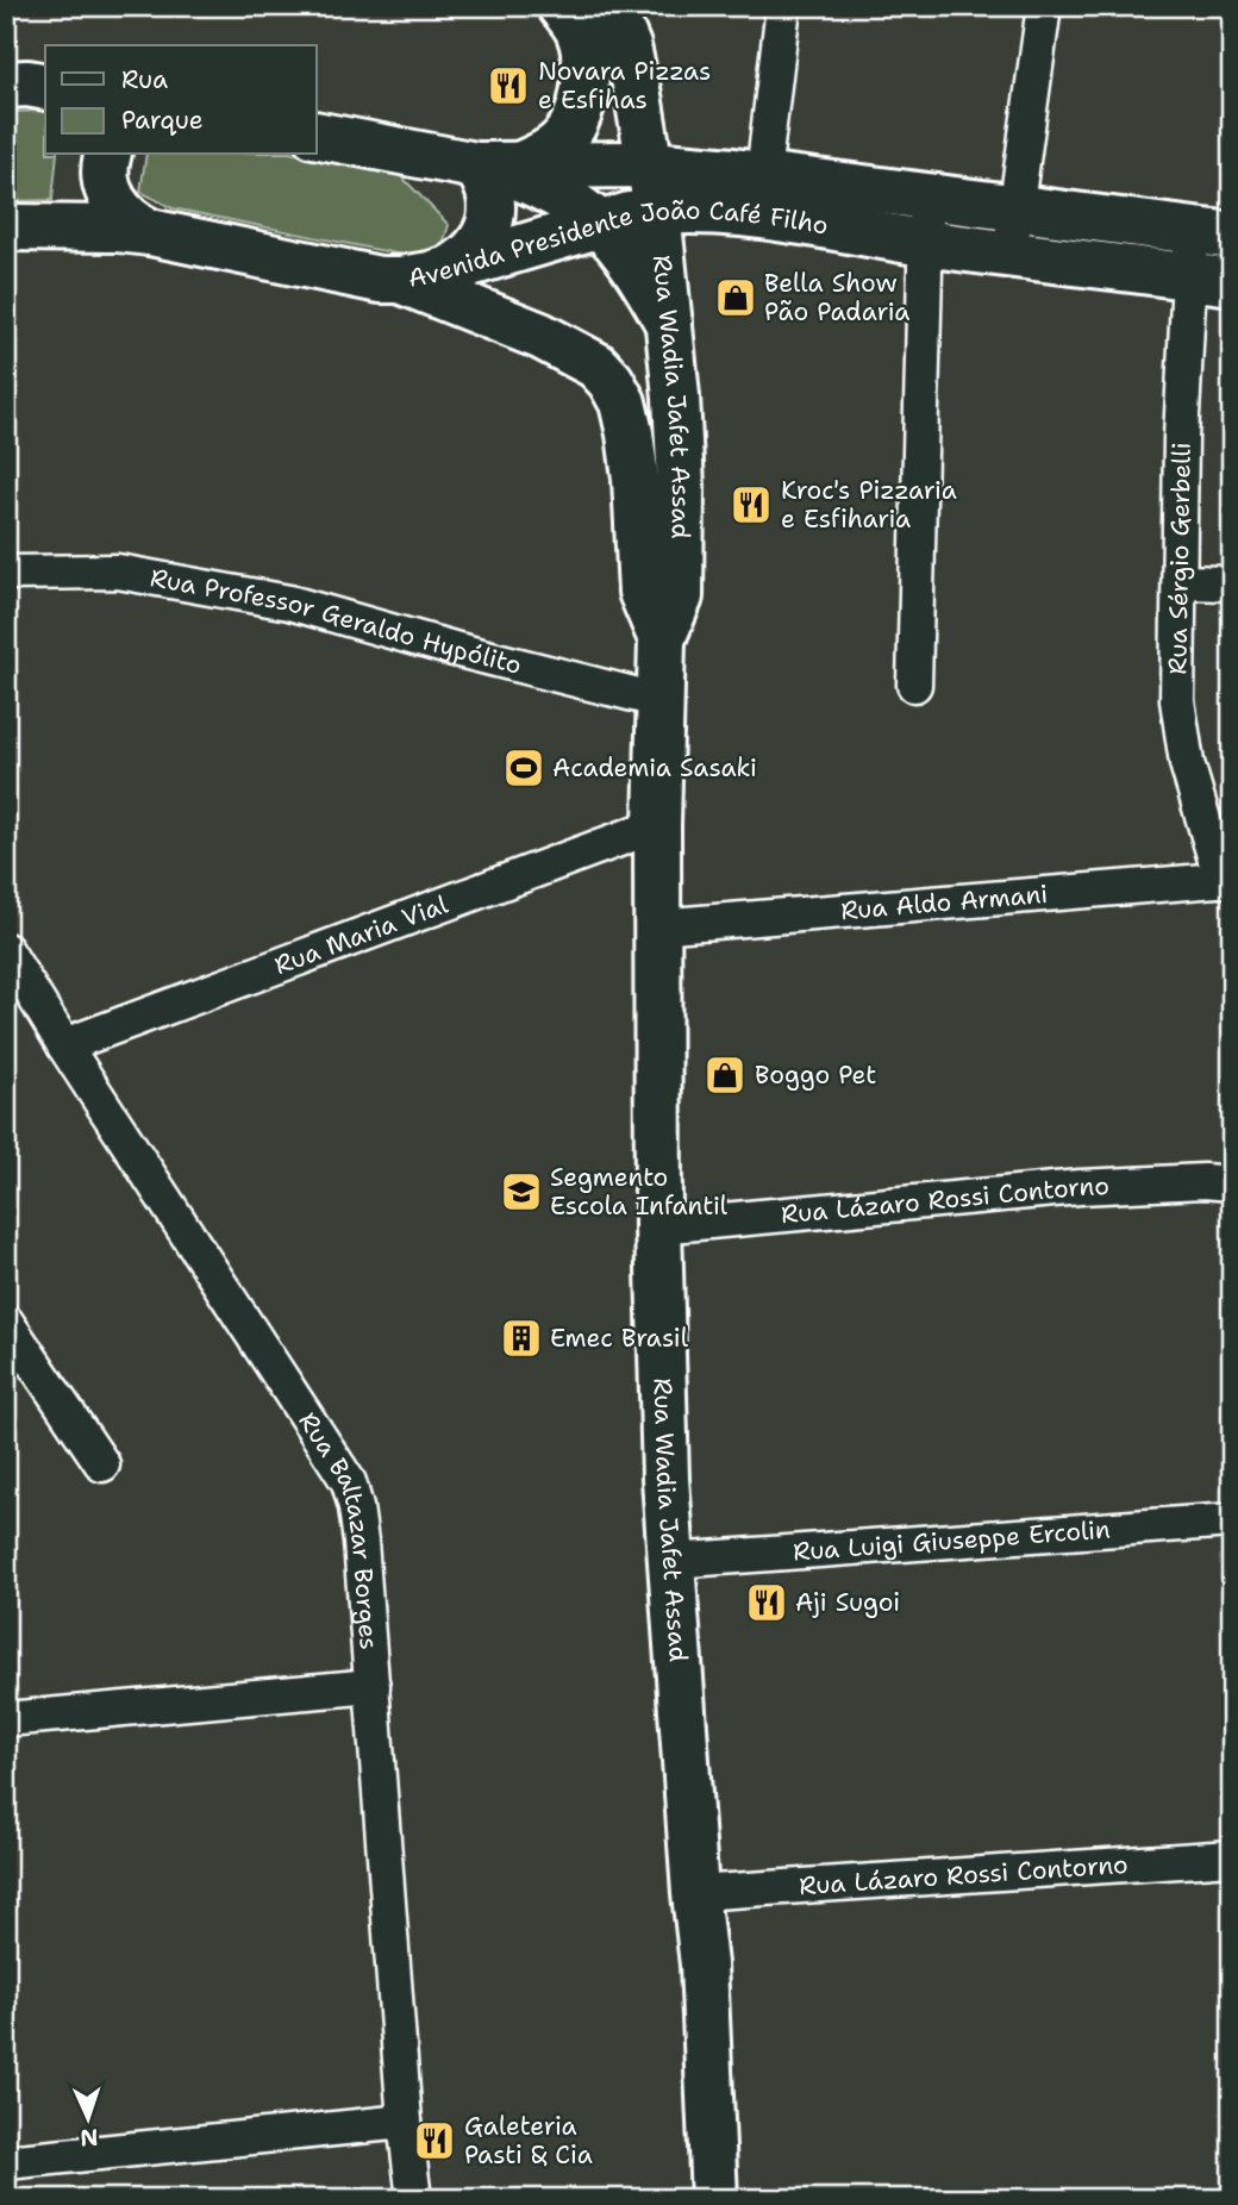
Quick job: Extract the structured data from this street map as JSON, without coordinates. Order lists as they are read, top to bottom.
{
  "streets": {
    "street": [
      "Avenida Presidente João Café Filho",
      "Rua Wadia Jafet Assad",
      "Rua Sérgio Gerbelli",
      "Rua Professor Geraldo Hypólito",
      "Rua Aldo Armani",
      "Rua Maria Vial",
      "Rua Lázaro Rossi Contorno",
      "Rua Baltazar Borges",
      "Rua Luigi Giuseppe Ercolin"
    ]
  },
  "crossings": [
    ["Avenida Presidente João Café Filho", "Rua Wadia Jafet Assad"],
    ["Avenida Presidente João Café Filho", "Rua Sérgio Gerbelli"],
    ["Rua Wadia Jafet Assad", "Rua Professor Geraldo Hypólito"],
    ["Rua Wadia Jafet Assad", "Rua Aldo Armani"],
    ["Rua Wadia Jafet Assad", "Rua Maria Vial"],
    ["Rua Wadia Jafet Assad", "Rua Lázaro Rossi Contorno"],
    ["Rua Wadia Jafet Assad", "Rua Luigi Giuseppe Ercolin"],
    ["Rua Sérgio Gerbelli", "Rua Aldo Armani"],
    ["Rua Maria Vial", "Rua Baltazar Borges"]
  ],
  "places": {
    "restaurant": [
      "Novara Pizzas e Esfihas",
      "Kroc's Pizzaria e Esfiharia",
      "Aji Sugoi",
      "Galeteria Pasti & Cia"
    ],
    "shop": ["Bella Show Pão Padaria", "Boggo Pet"],
    "sports": ["Academia Sasaki"],
    "school or university": ["Segmento Escola Infantil"],
    "building": ["Emec Brasil"]
  },
  "legend": ["Rua", "Parque"],
  "north": "bottom"
}
